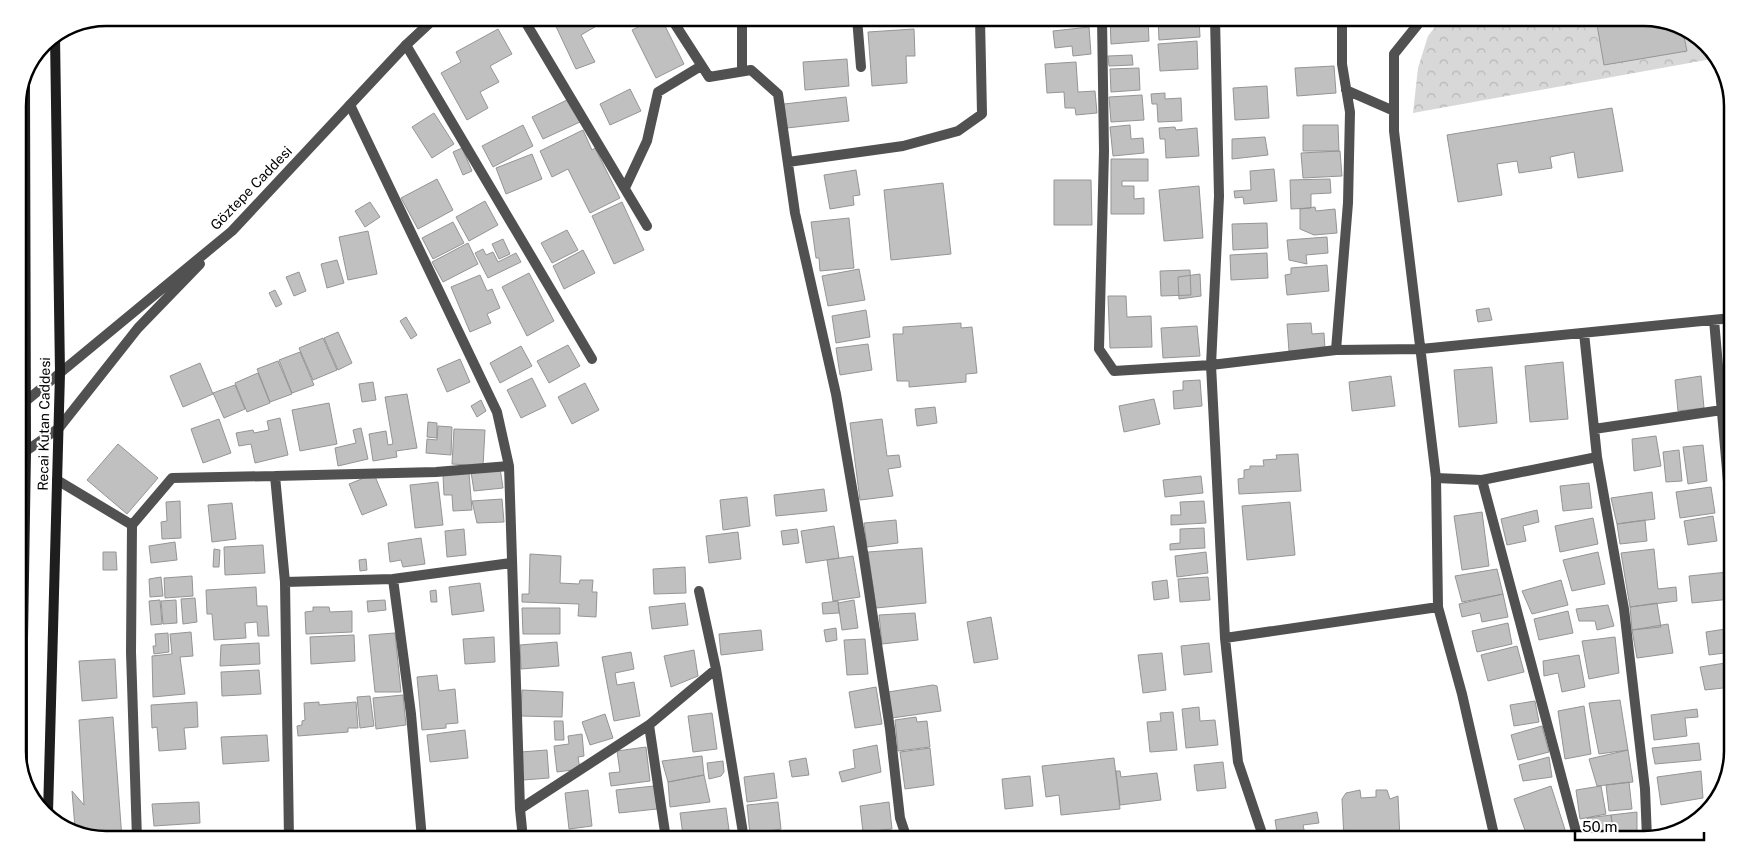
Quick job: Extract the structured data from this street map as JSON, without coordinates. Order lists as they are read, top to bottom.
{
  "streets": {
    "main road": ["Recai Kutan Caddesi"],
    "street": ["Göztepe Caddesi"]
  },
  "crossings": [
    ["Göztepe Caddesi", "Recai Kutan Caddesi"]
  ],
  "scale_bar": "50 m"
}
